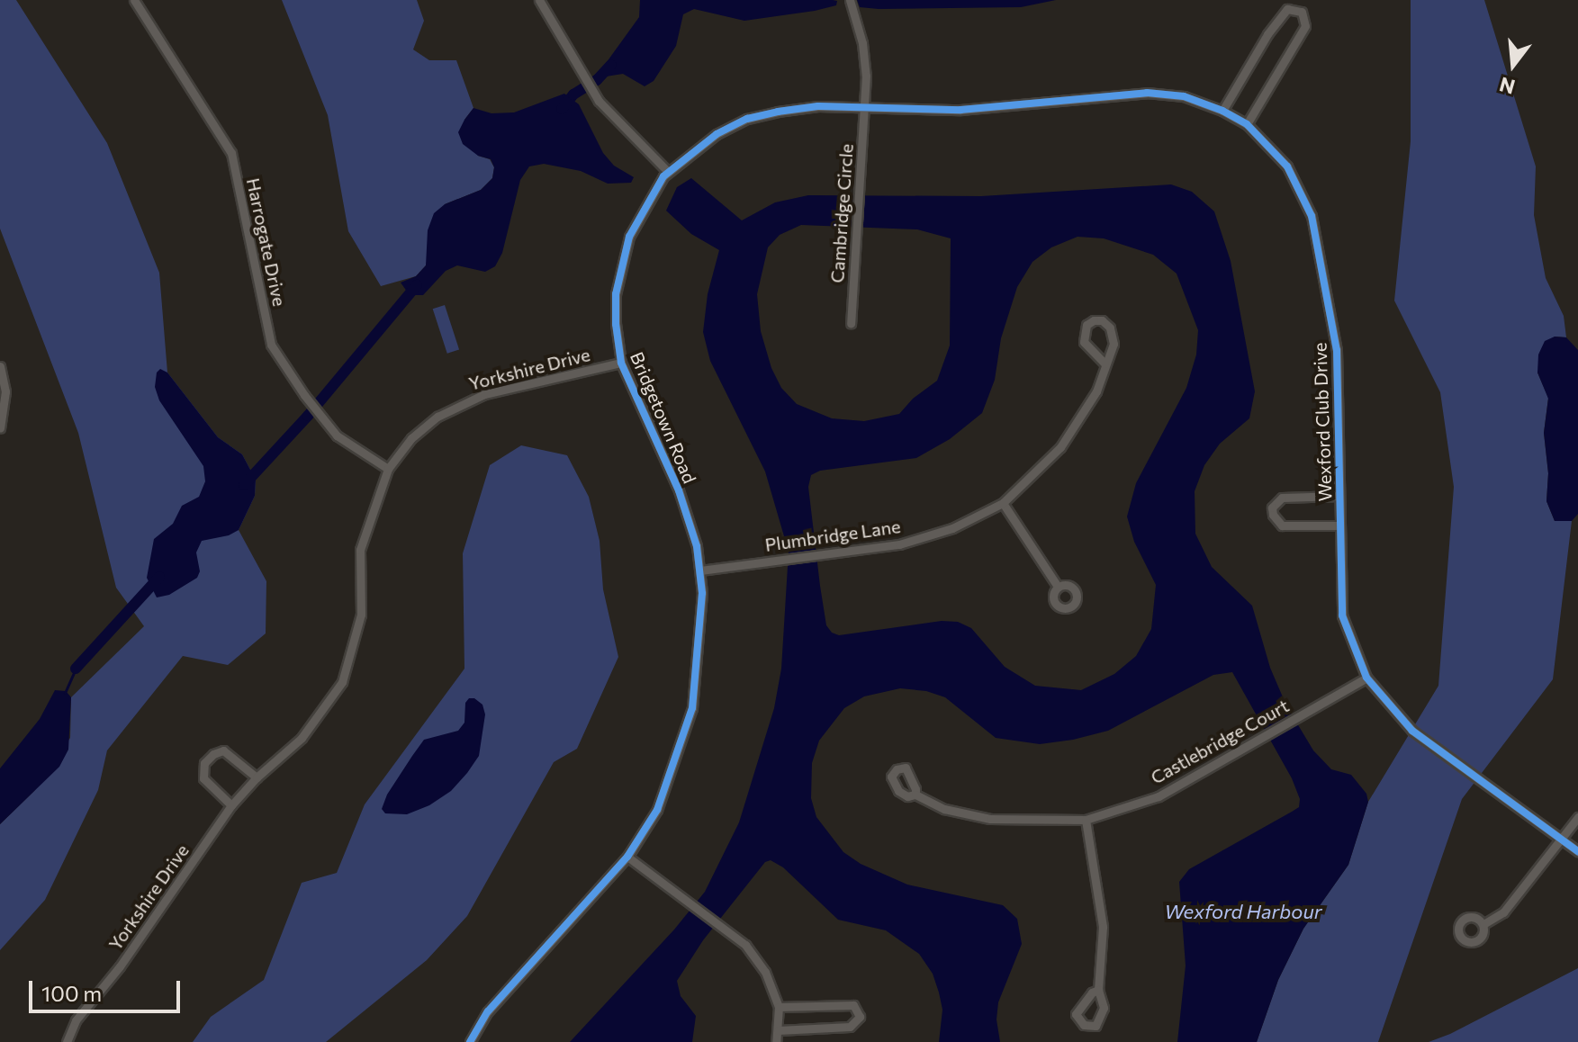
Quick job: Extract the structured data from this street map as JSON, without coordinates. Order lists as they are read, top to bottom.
{
  "streets": {
    "street": [
      "Cambridge Circle",
      "Harrogate Drive",
      "Yorkshire Drive",
      "Bridgetown Road",
      "Wexford Club Drive",
      "Plumbridge Lane",
      "Castlebridge Court"
    ]
  },
  "crossings": [
    ["Cambridge Circle", "Wexford Club Drive"],
    ["Harrogate Drive", "Yorkshire Drive"],
    ["Yorkshire Drive", "Bridgetown Road"],
    ["Bridgetown Road", "Wexford Club Drive"],
    ["Bridgetown Road", "Plumbridge Lane"],
    ["Wexford Club Drive", "Castlebridge Court"]
  ],
  "water": ["Wexford Harbour"],
  "scale_bar": "100 m",
  "north": "bottom"
}
